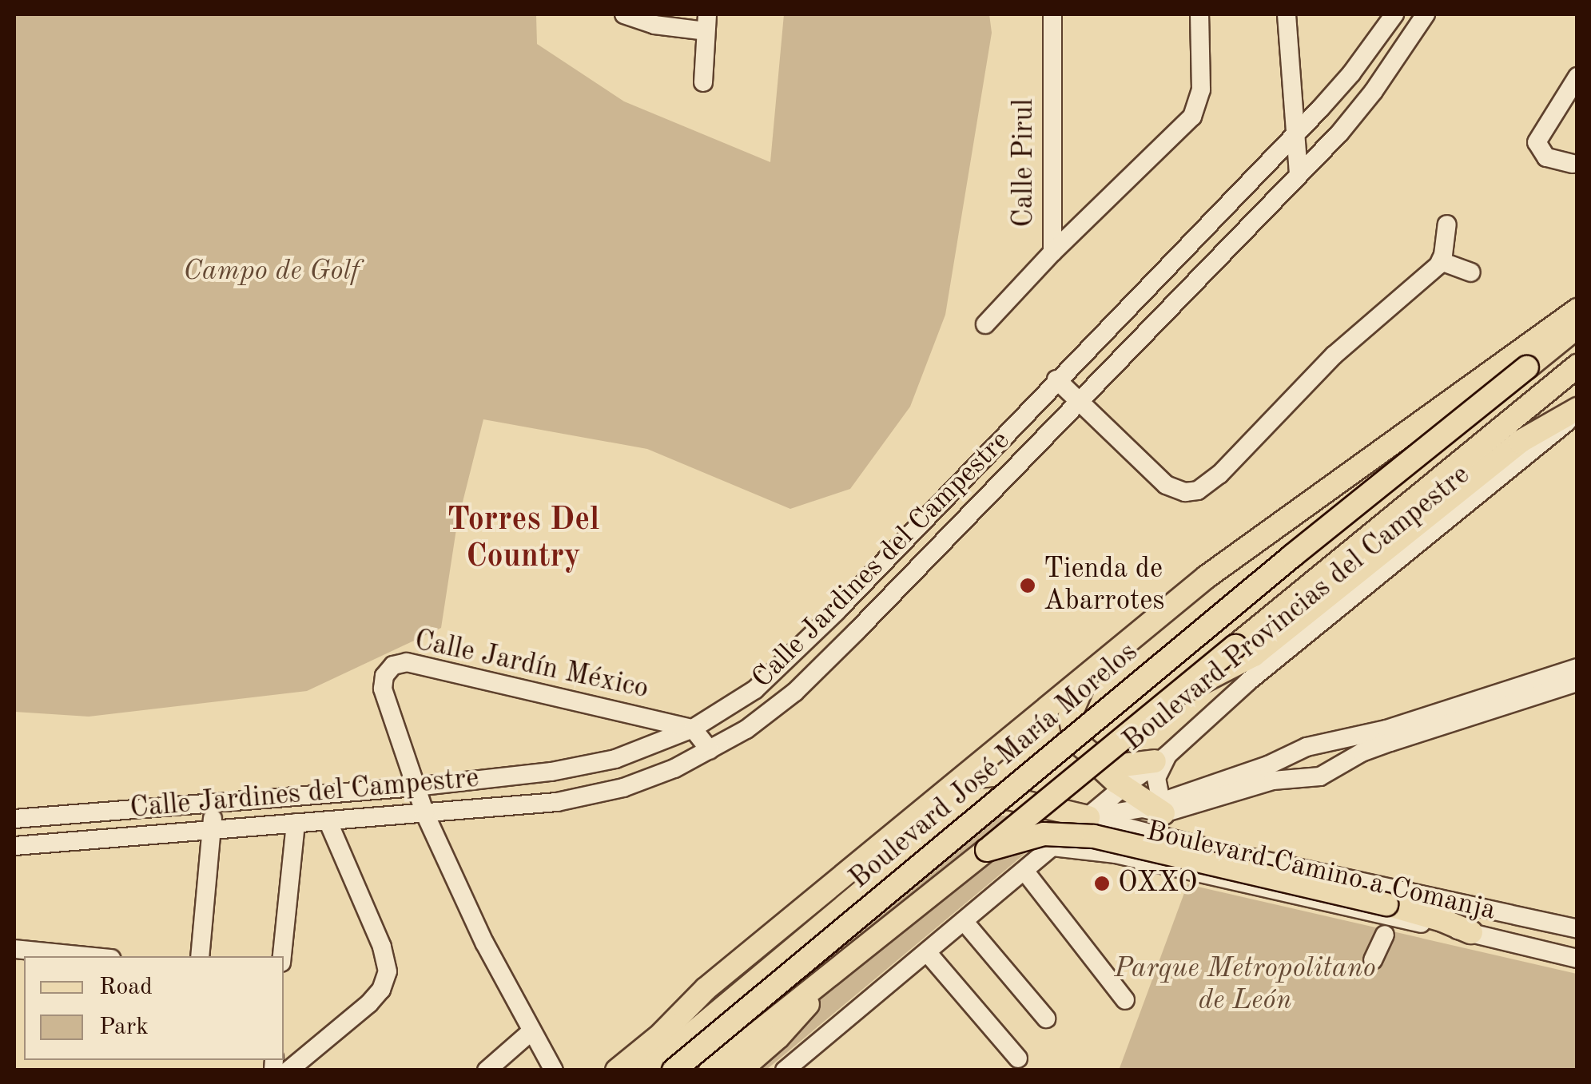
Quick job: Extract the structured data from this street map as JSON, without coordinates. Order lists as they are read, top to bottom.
{
  "streets": {
    "main road": ["Boulevard José María Morelos"],
    "street": [
      "Calle Pirul",
      "Calle Jardines del Campestre",
      "Boulevard Provincias del Campestre",
      "Calle Jardín México",
      "Boulevard Camino a Comanja"
    ]
  },
  "crossings": [
    ["Calle Jardines del Campestre", "Calle Jardín México"],
    ["Boulevard Provincias del Campestre", "Boulevard Camino a Comanja"]
  ],
  "districts": ["Torres Del Country"],
  "parks": ["Campo de Golf", "Parque Metropolitano de León"],
  "places": ["Tienda de Abarrotes", "OXXO"],
  "legend": ["Road", "Park"]
}
